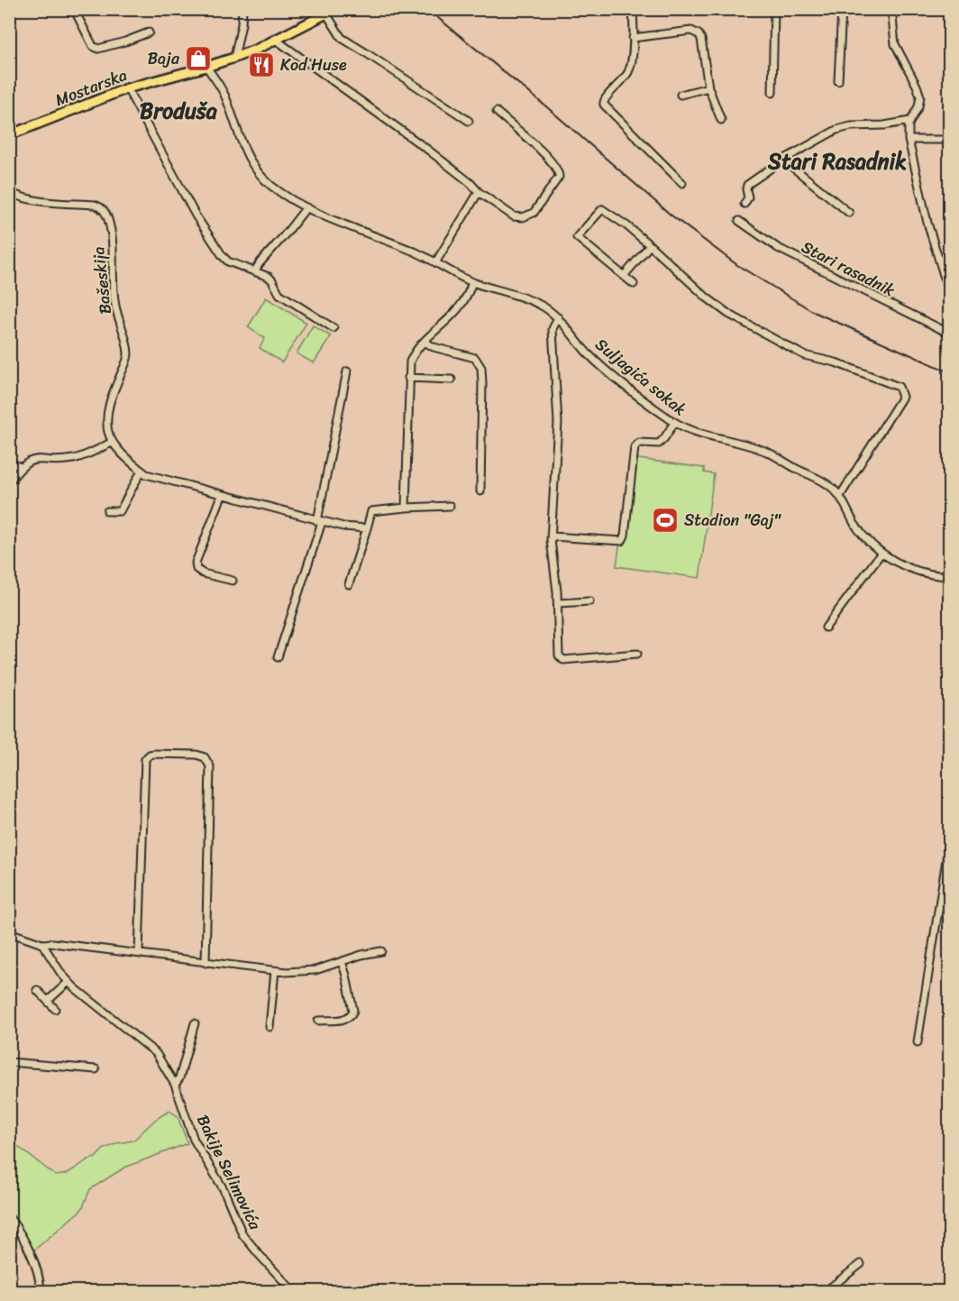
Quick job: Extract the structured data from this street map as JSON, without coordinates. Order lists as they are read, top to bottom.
{
  "streets": {
    "main road": ["Mostarska"],
    "street": [
      "Stari rasadnik",
      "Bašeskija",
      "Suljagića sokak",
      "Bakije Selimovića"
    ]
  },
  "crossings": [
    ["Mostarska", "Suljagića sokak"]
  ],
  "districts": ["Broduša", "Stari Rasadnik"],
  "places": {
    "shop": ["Baja"],
    "restaurant": ["Kod Huse"],
    "sports": ["Stadion \"Gaj\""]
  }
}
